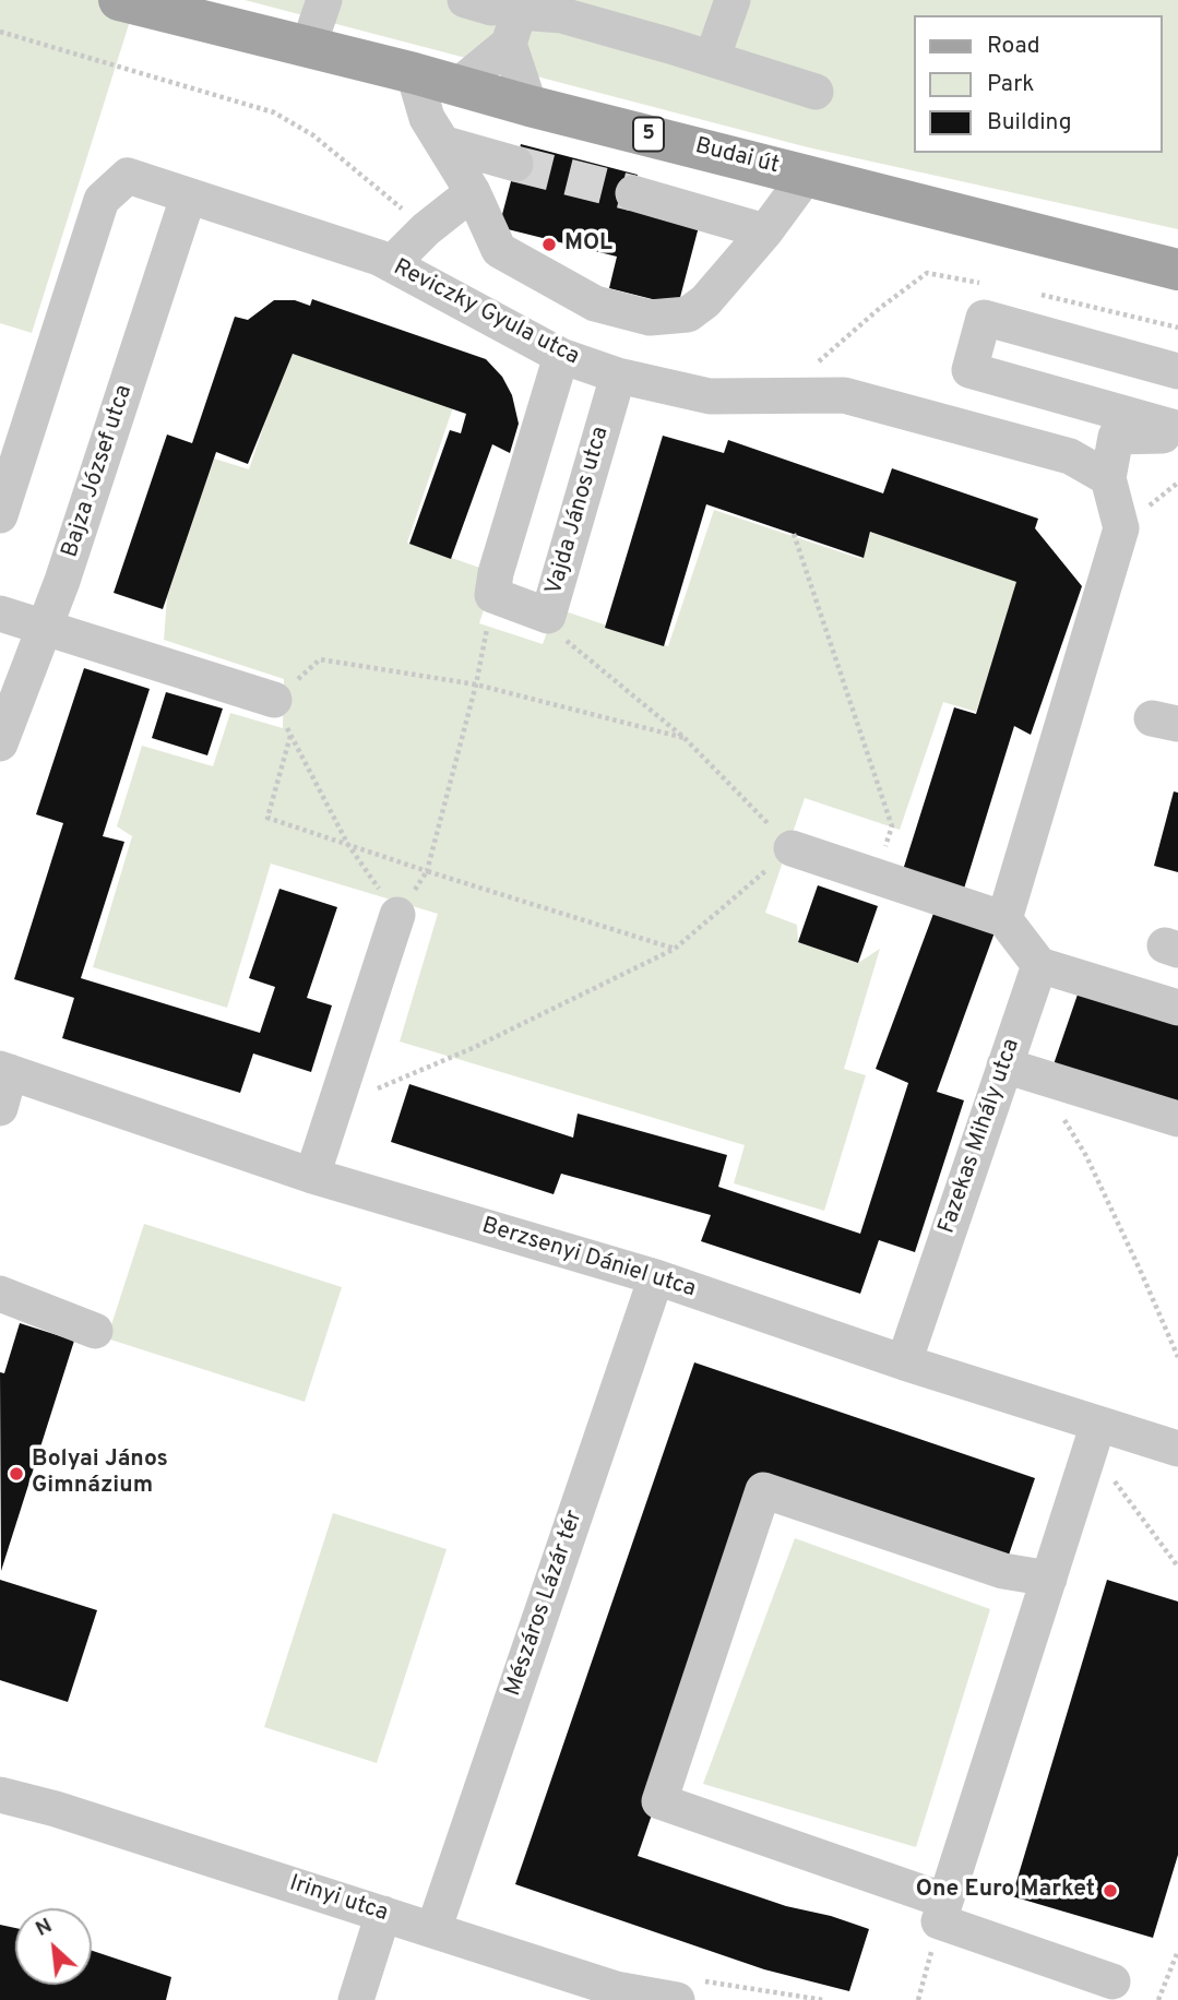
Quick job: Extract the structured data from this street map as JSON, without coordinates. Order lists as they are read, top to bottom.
{
  "streets": {
    "main road": ["5", "Budai út"],
    "street": [
      "Reviczky Gyula utca",
      "Bajza József utca",
      "Vajda János utca",
      "Fazekas Mihály utca",
      "Berzsenyi Dániel utca",
      "Mészáros Lázár tér",
      "Irinyi utca"
    ]
  },
  "crossings": [
    ["Reviczky Gyula utca", "Bajza József utca"],
    ["Reviczky Gyula utca", "Vajda János utca"],
    ["Fazekas Mihály utca", "Berzsenyi Dániel utca"],
    ["Berzsenyi Dániel utca", "Mészáros Lázár tér"],
    ["Mészáros Lázár tér", "Irinyi utca"]
  ],
  "places": ["MOL", "Bolyai János Gimnázium", "One Euro Market"],
  "legend": ["Road", "Park", "Building"],
  "north": "top left"
}
